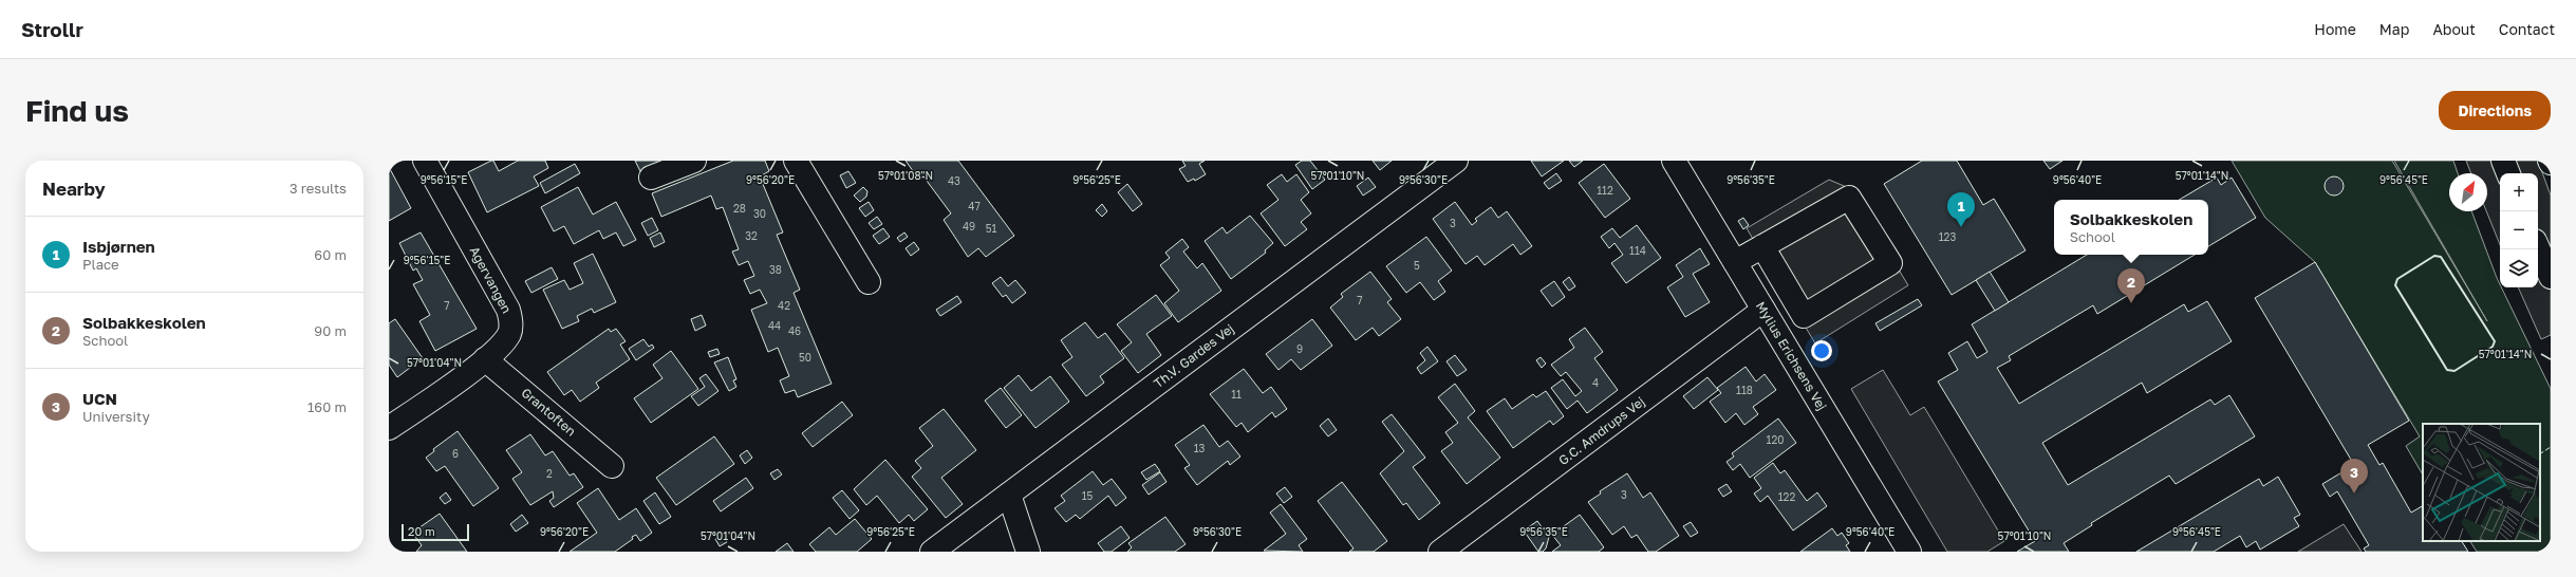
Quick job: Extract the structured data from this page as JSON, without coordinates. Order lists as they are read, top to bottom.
{
  "streets": {
    "street": [
      "Agervangen",
      "Th.V. Gardes Vej",
      "Mylius Erichsens Vej",
      "Grantoften",
      "G.C. Amdrups Vej"
    ]
  },
  "crossings": [
    ["Agervangen", "Grantoften"],
    ["Mylius Erichsens Vej", "G.C. Amdrups Vej"]
  ],
  "house_numbers": [
    "43",
    "112",
    "47",
    "28",
    "30",
    "3",
    "49",
    "51",
    "32",
    "123",
    "114",
    "5",
    "38",
    "7",
    "7",
    "42",
    "44",
    "46",
    "9",
    "50",
    "4",
    "118",
    "11",
    "120",
    "13",
    "6",
    "2",
    "3",
    "15",
    "122"
  ],
  "scale_bar": "20 m",
  "north": "top right",
  "page": {
    "header": "Strollr",
    "nav": [
      "Home",
      "Map",
      "About",
      "Contact"
    ],
    "buttons": "Directions",
    "title": "Find us",
    "heading": ["Nearby", "3 results"],
    "map_buttons": ["+", "−"],
    "pins": ["1", "2", "3"],
    "popup": ["Solbakkeskolen", "School"],
    "list": [
      {
        "mark": "1",
        "name": "Isbjørnen",
        "note": "Place",
        "value": "60 m"
      },
      {
        "mark": "2",
        "name": "Solbakkeskolen",
        "note": "School",
        "value": "90 m"
      },
      {
        "mark": "3",
        "name": "UCN",
        "note": "University",
        "value": "160 m"
      }
    ],
    "scale": "20 m"
  },
  "coordinates": [
    "57°01'08\"N",
    "57°01'10\"N",
    "57°01'14\"N",
    "9°56'15\"E",
    "9°56'20\"E",
    "9°56'25\"E",
    "9°56'30\"E",
    "9°56'35\"E",
    "9°56'40\"E",
    "9°56'45\"E",
    "57°01'04\"N"
  ]
}
